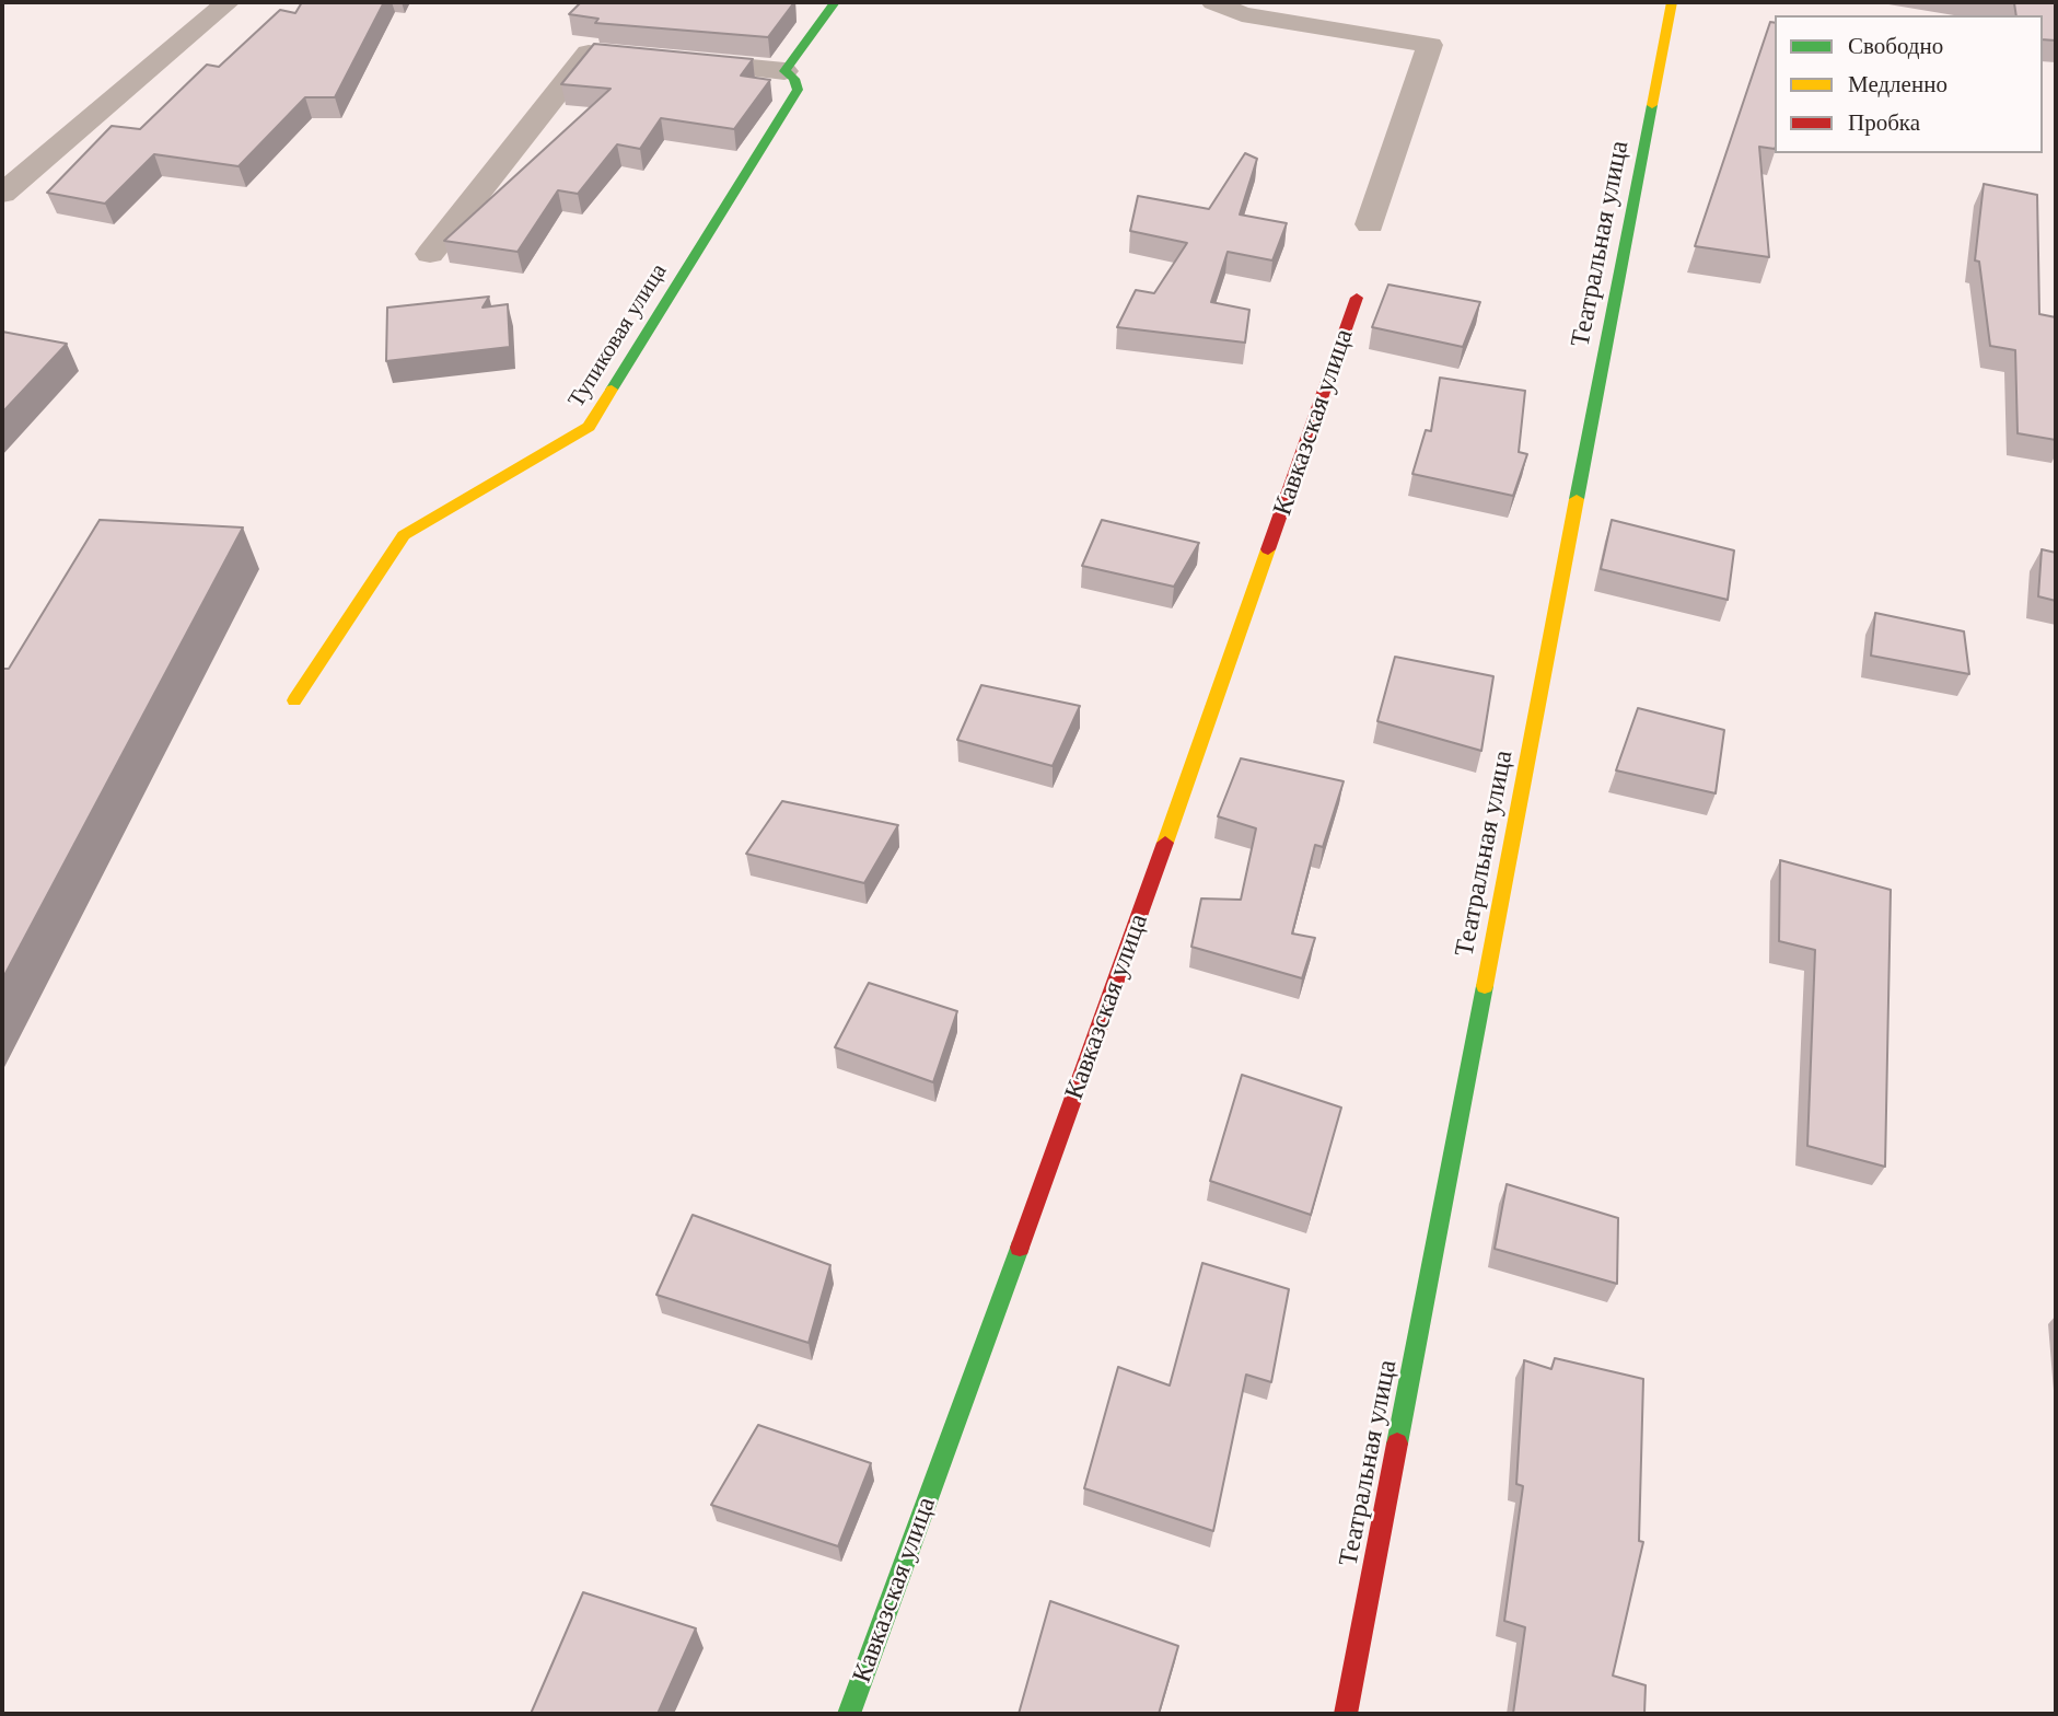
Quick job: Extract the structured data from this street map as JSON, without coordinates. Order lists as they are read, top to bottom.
{
  "streets": {
    "street": ["Театральная улица", "Тупиковая улица", "Кавказская улица"]
  },
  "legend": ["Свободно", "Медленно", "Пробка"]
}
